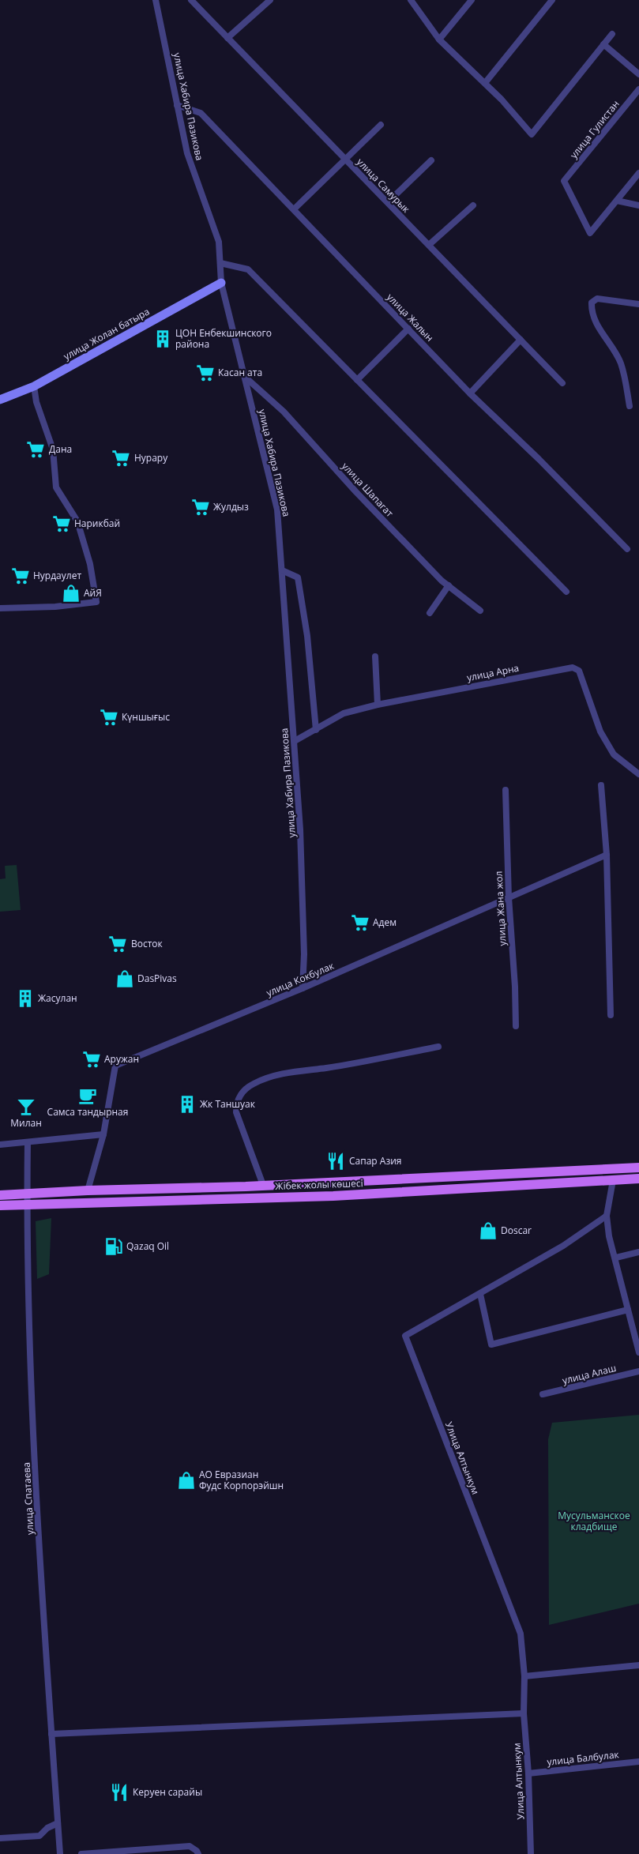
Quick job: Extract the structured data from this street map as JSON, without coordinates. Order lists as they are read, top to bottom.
{
  "streets": {
    "main road": ["Жібек жолы көшесі"],
    "street": [
      "улица Хабира Пазикова",
      "улица Гулистан",
      "улица Самурык",
      "улица Жалын",
      "улица Жолан батыра",
      "улица Шапагат",
      "улица Арна",
      "улица Жана жол",
      "улица Кокбулак",
      "улица Алаш",
      "Улица Алтынкум",
      "улица Спатаева",
      "улица Балбулак"
    ]
  },
  "crossings": [
    ["улица Хабира Пазикова", "улица Жалын"],
    ["улица Хабира Пазикова", "улица Жолан батыра"],
    ["улица Хабира Пазикова", "улица Шапагат"],
    ["улица Хабира Пазикова", "улица Арна"],
    ["улица Хабира Пазикова", "улица Кокбулак"],
    ["улица Жана жол", "улица Кокбулак"],
    ["улица Кокбулак", "Жібек жолы көшесі"],
    ["Жібек жолы көшесі", "улица Спатаева"],
    ["Улица Алтынкум", "улица Балбулак"]
  ],
  "parks": ["Мусульманское кладбище"],
  "places": {
    "building": ["ЦОН Енбекшинского района", "Жасулан", "Жк Таншуак"],
    "supermarket": [
      "Касан ата",
      "Дана",
      "Нурару",
      "Жулдыз",
      "Нарикбай",
      "Нурдаулет",
      "Күншығыс",
      "Адем",
      "Восток",
      "Аружан"
    ],
    "shop": [
      "АйЯ",
      "DasPivas",
      "Doscar",
      "АО Евразиан Фудс Корпорэйшн"
    ],
    "cafe": ["Самса тандырная"],
    "bar": ["Милан"],
    "restaurant": ["Сапар Азия", "Керуен сарайы"],
    "fuel station": ["Qazaq Oil"]
  }
}
